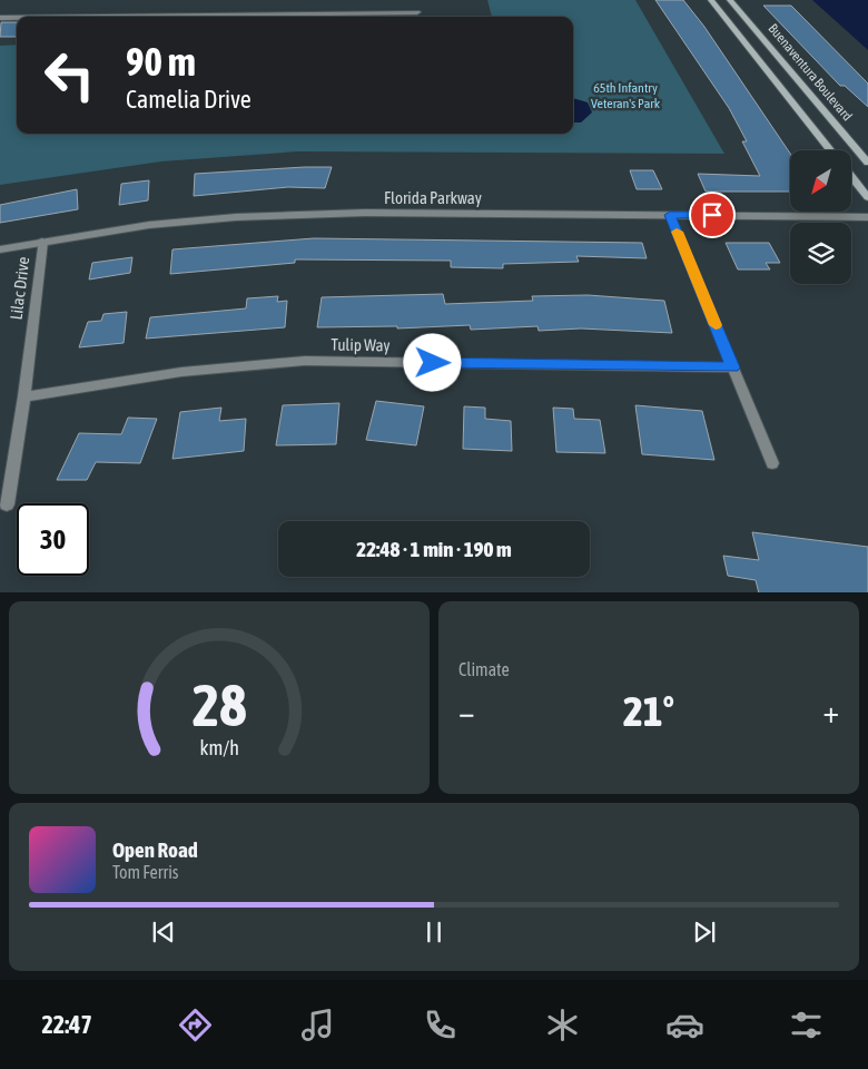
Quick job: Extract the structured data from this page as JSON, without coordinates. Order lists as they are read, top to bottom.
{
  "streets": {
    "main road": ["Buenaventura Boulevard"],
    "street": ["Florida Parkway", "Lilac Drive", "Tulip Way"]
  },
  "crossings": [
    ["Florida Parkway", "Lilac Drive"],
    ["Lilac Drive", "Tulip Way"]
  ],
  "parks": ["65th Infantry Veteran's Park"],
  "north": "bottom left",
  "page": {
    "turn": ["90 m", "Camelia Drive"],
    "limit": "30",
    "trip": "22:48 · 1 min · 190 m",
    "tile": "Climate",
    "heat": ["−", "21°", "+"],
    "song": ["Open Road", "Tom Ferris"],
    "tabs": "22:47",
    "gauge": ["28", "km/h"]
  }
}
